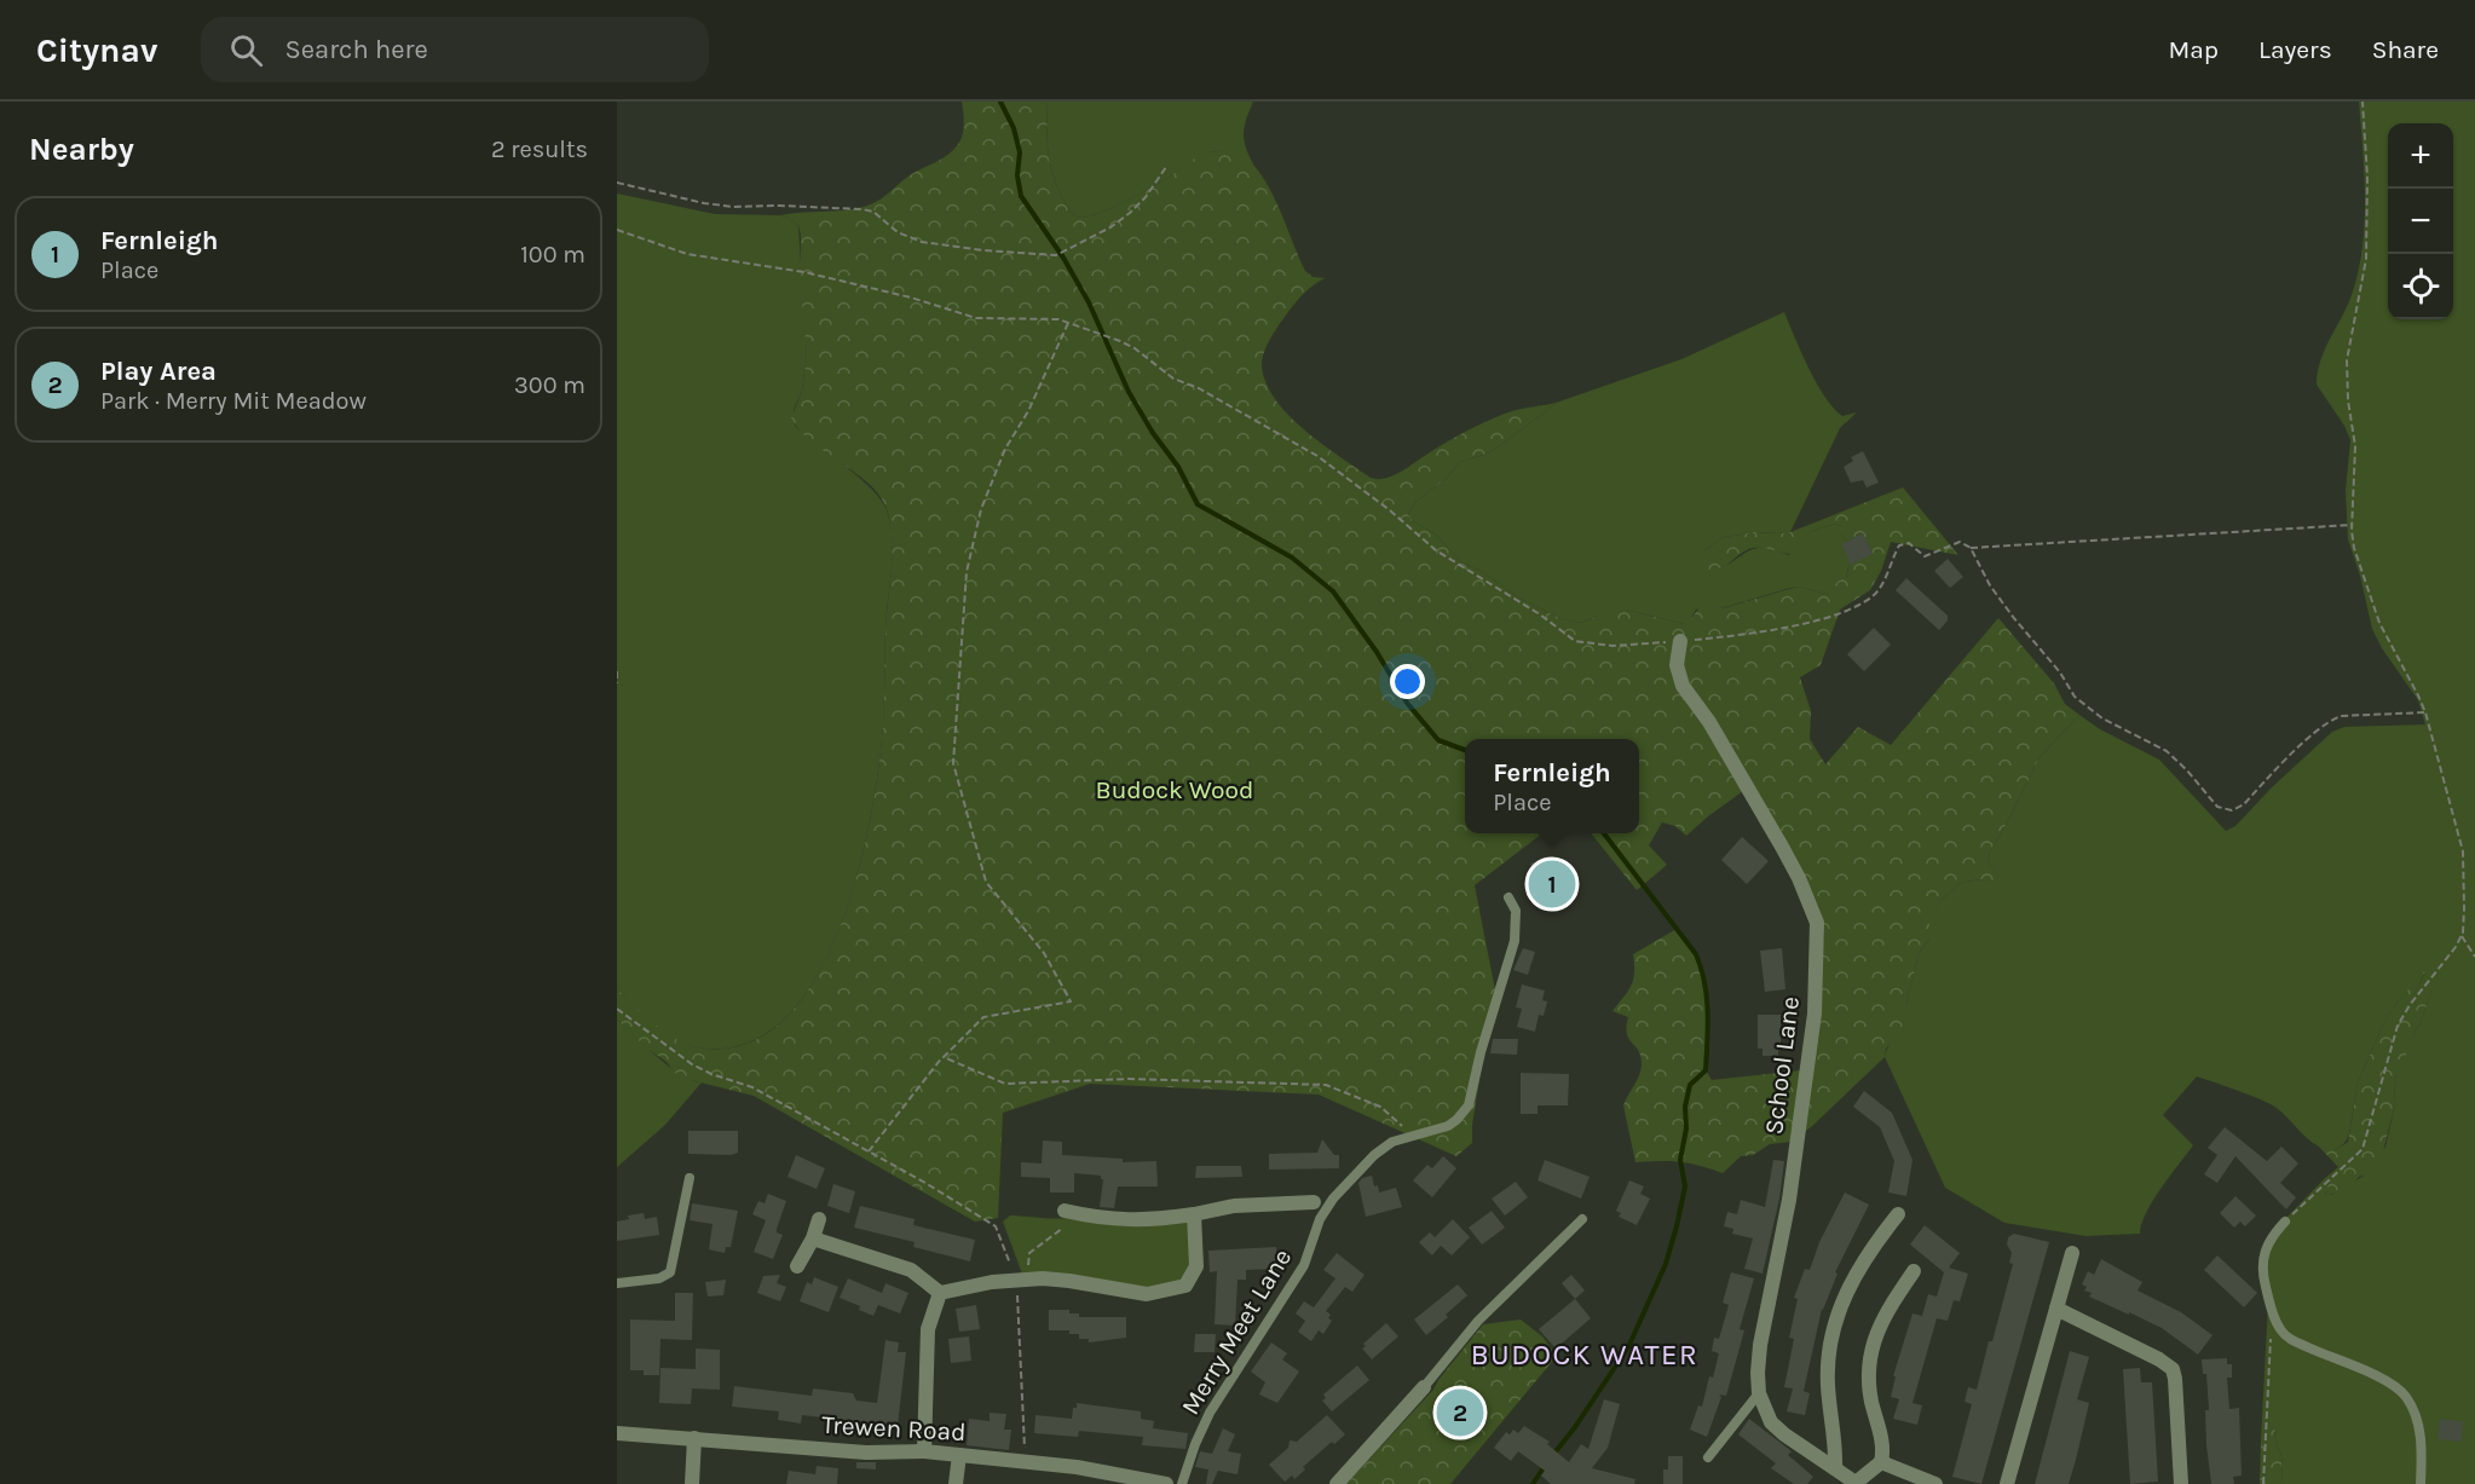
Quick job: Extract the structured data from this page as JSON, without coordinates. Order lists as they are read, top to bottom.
{
  "streets": {
    "street": ["School Lane", "Trewen Road"],
    "lane": ["Merry Meet Lane"]
  },
  "districts": ["BUDOCK WATER"],
  "parks": ["Budock Wood"],
  "page": {
    "header": "Citynav",
    "search": "Search here",
    "nav": ["Map", "Layers", "Share"],
    "heading": ["Nearby", "2 results"],
    "map_buttons": ["+", "−"],
    "list": [
      {
        "mark": "1",
        "name": "Fernleigh",
        "note": "Place",
        "value": "100 m"
      },
      {
        "mark": "2",
        "name": "Play Area",
        "note": "Park · Merry Mit Meadow",
        "value": "300 m"
      }
    ],
    "popup": ["Fernleigh", "Place"],
    "pins": ["1", "2"]
  }
}
